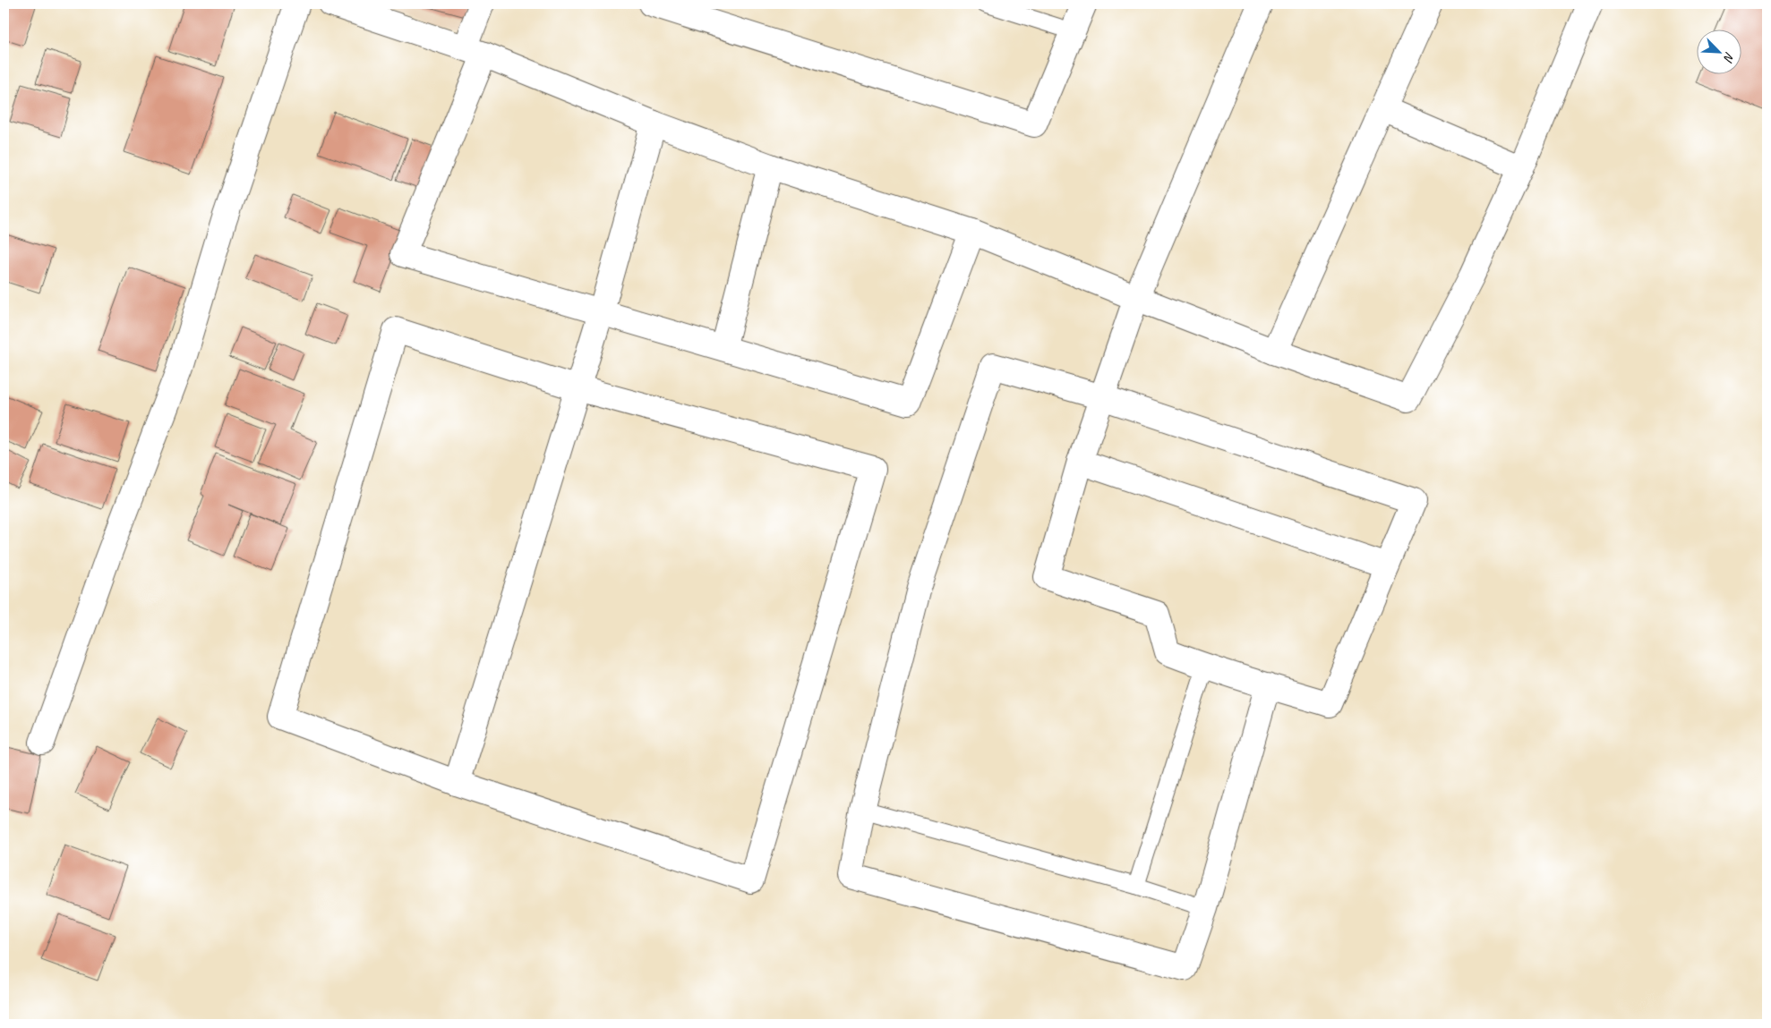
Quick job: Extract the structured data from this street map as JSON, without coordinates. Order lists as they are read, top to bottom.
{
  "north": "bottom right"
}
